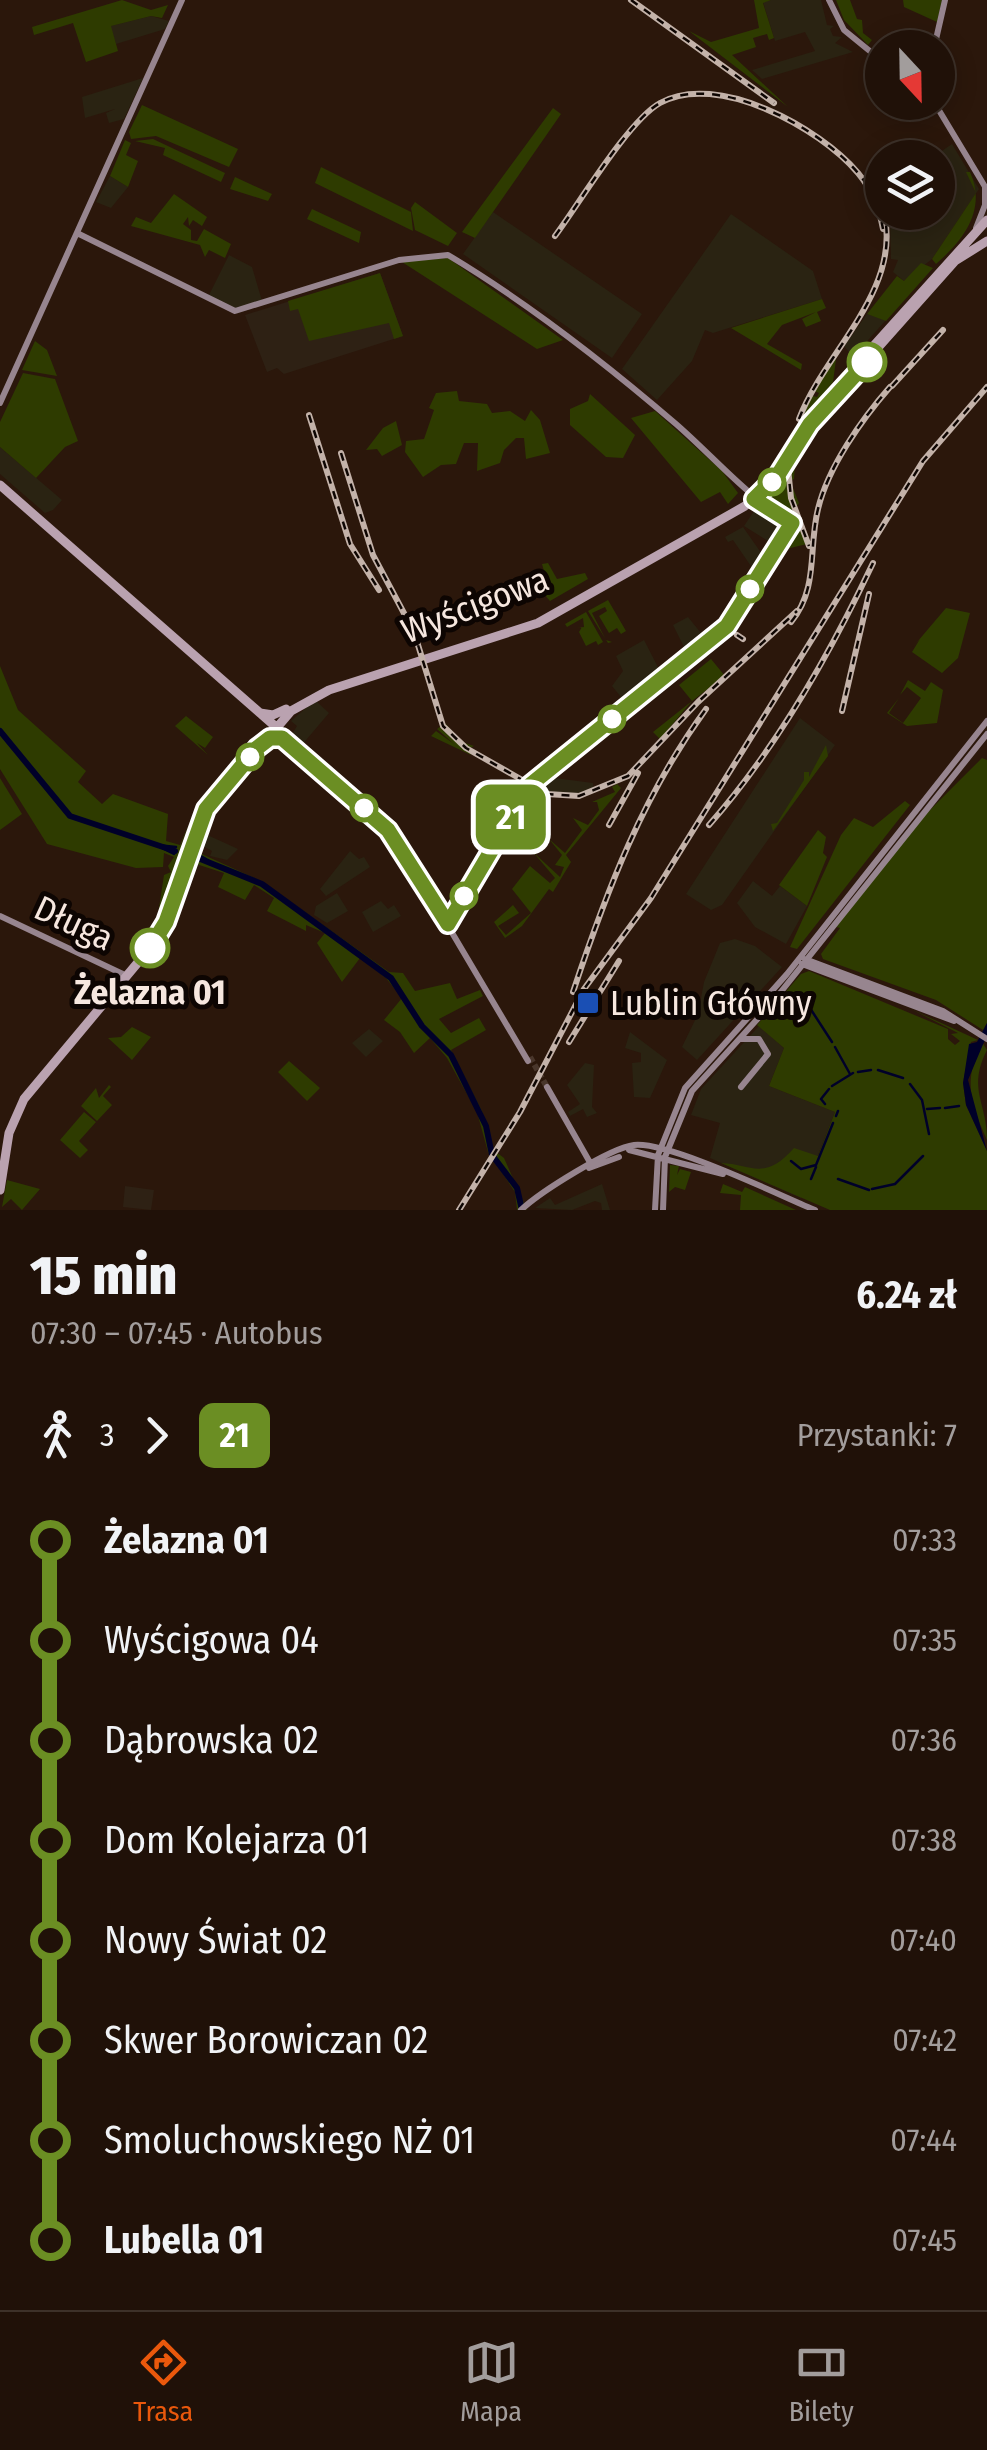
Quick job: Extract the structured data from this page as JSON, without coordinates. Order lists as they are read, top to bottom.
{
  "streets": {
    "main road": ["Wyścigowa"],
    "street": ["Długa"]
  },
  "places": {
    "other": ["Żelazna 01"],
    "transit": ["Lublin Główny"]
  },
  "lines": ["bus line 21"],
  "north": "bottom",
  "page": {
    "on_map": "21",
    "heading": ["15 min", "07:30 – 07:45 · Autobus", "6.24 zł"],
    "legs": ["3", "21", "Przystanki: 7"],
    "list": [
      {
        "name": "Żelazna 01",
        "value": "07:33"
      },
      {
        "name": "Wyścigowa 04",
        "value": "07:35"
      },
      {
        "name": "Dąbrowska 02",
        "value": "07:36"
      },
      {
        "name": "Dom Kolejarza 01",
        "value": "07:38"
      },
      {
        "name": "Nowy Świat 02",
        "value": "07:40"
      },
      {
        "name": "Skwer Borowiczan 02",
        "value": "07:42"
      },
      {
        "name": "Smoluchowskiego NŻ 01",
        "value": "07:44"
      },
      {
        "name": "Lubella 01",
        "value": "07:45"
      }
    ],
    "tabs": ["Trasa", "Mapa", "Bilety"]
  }
}
